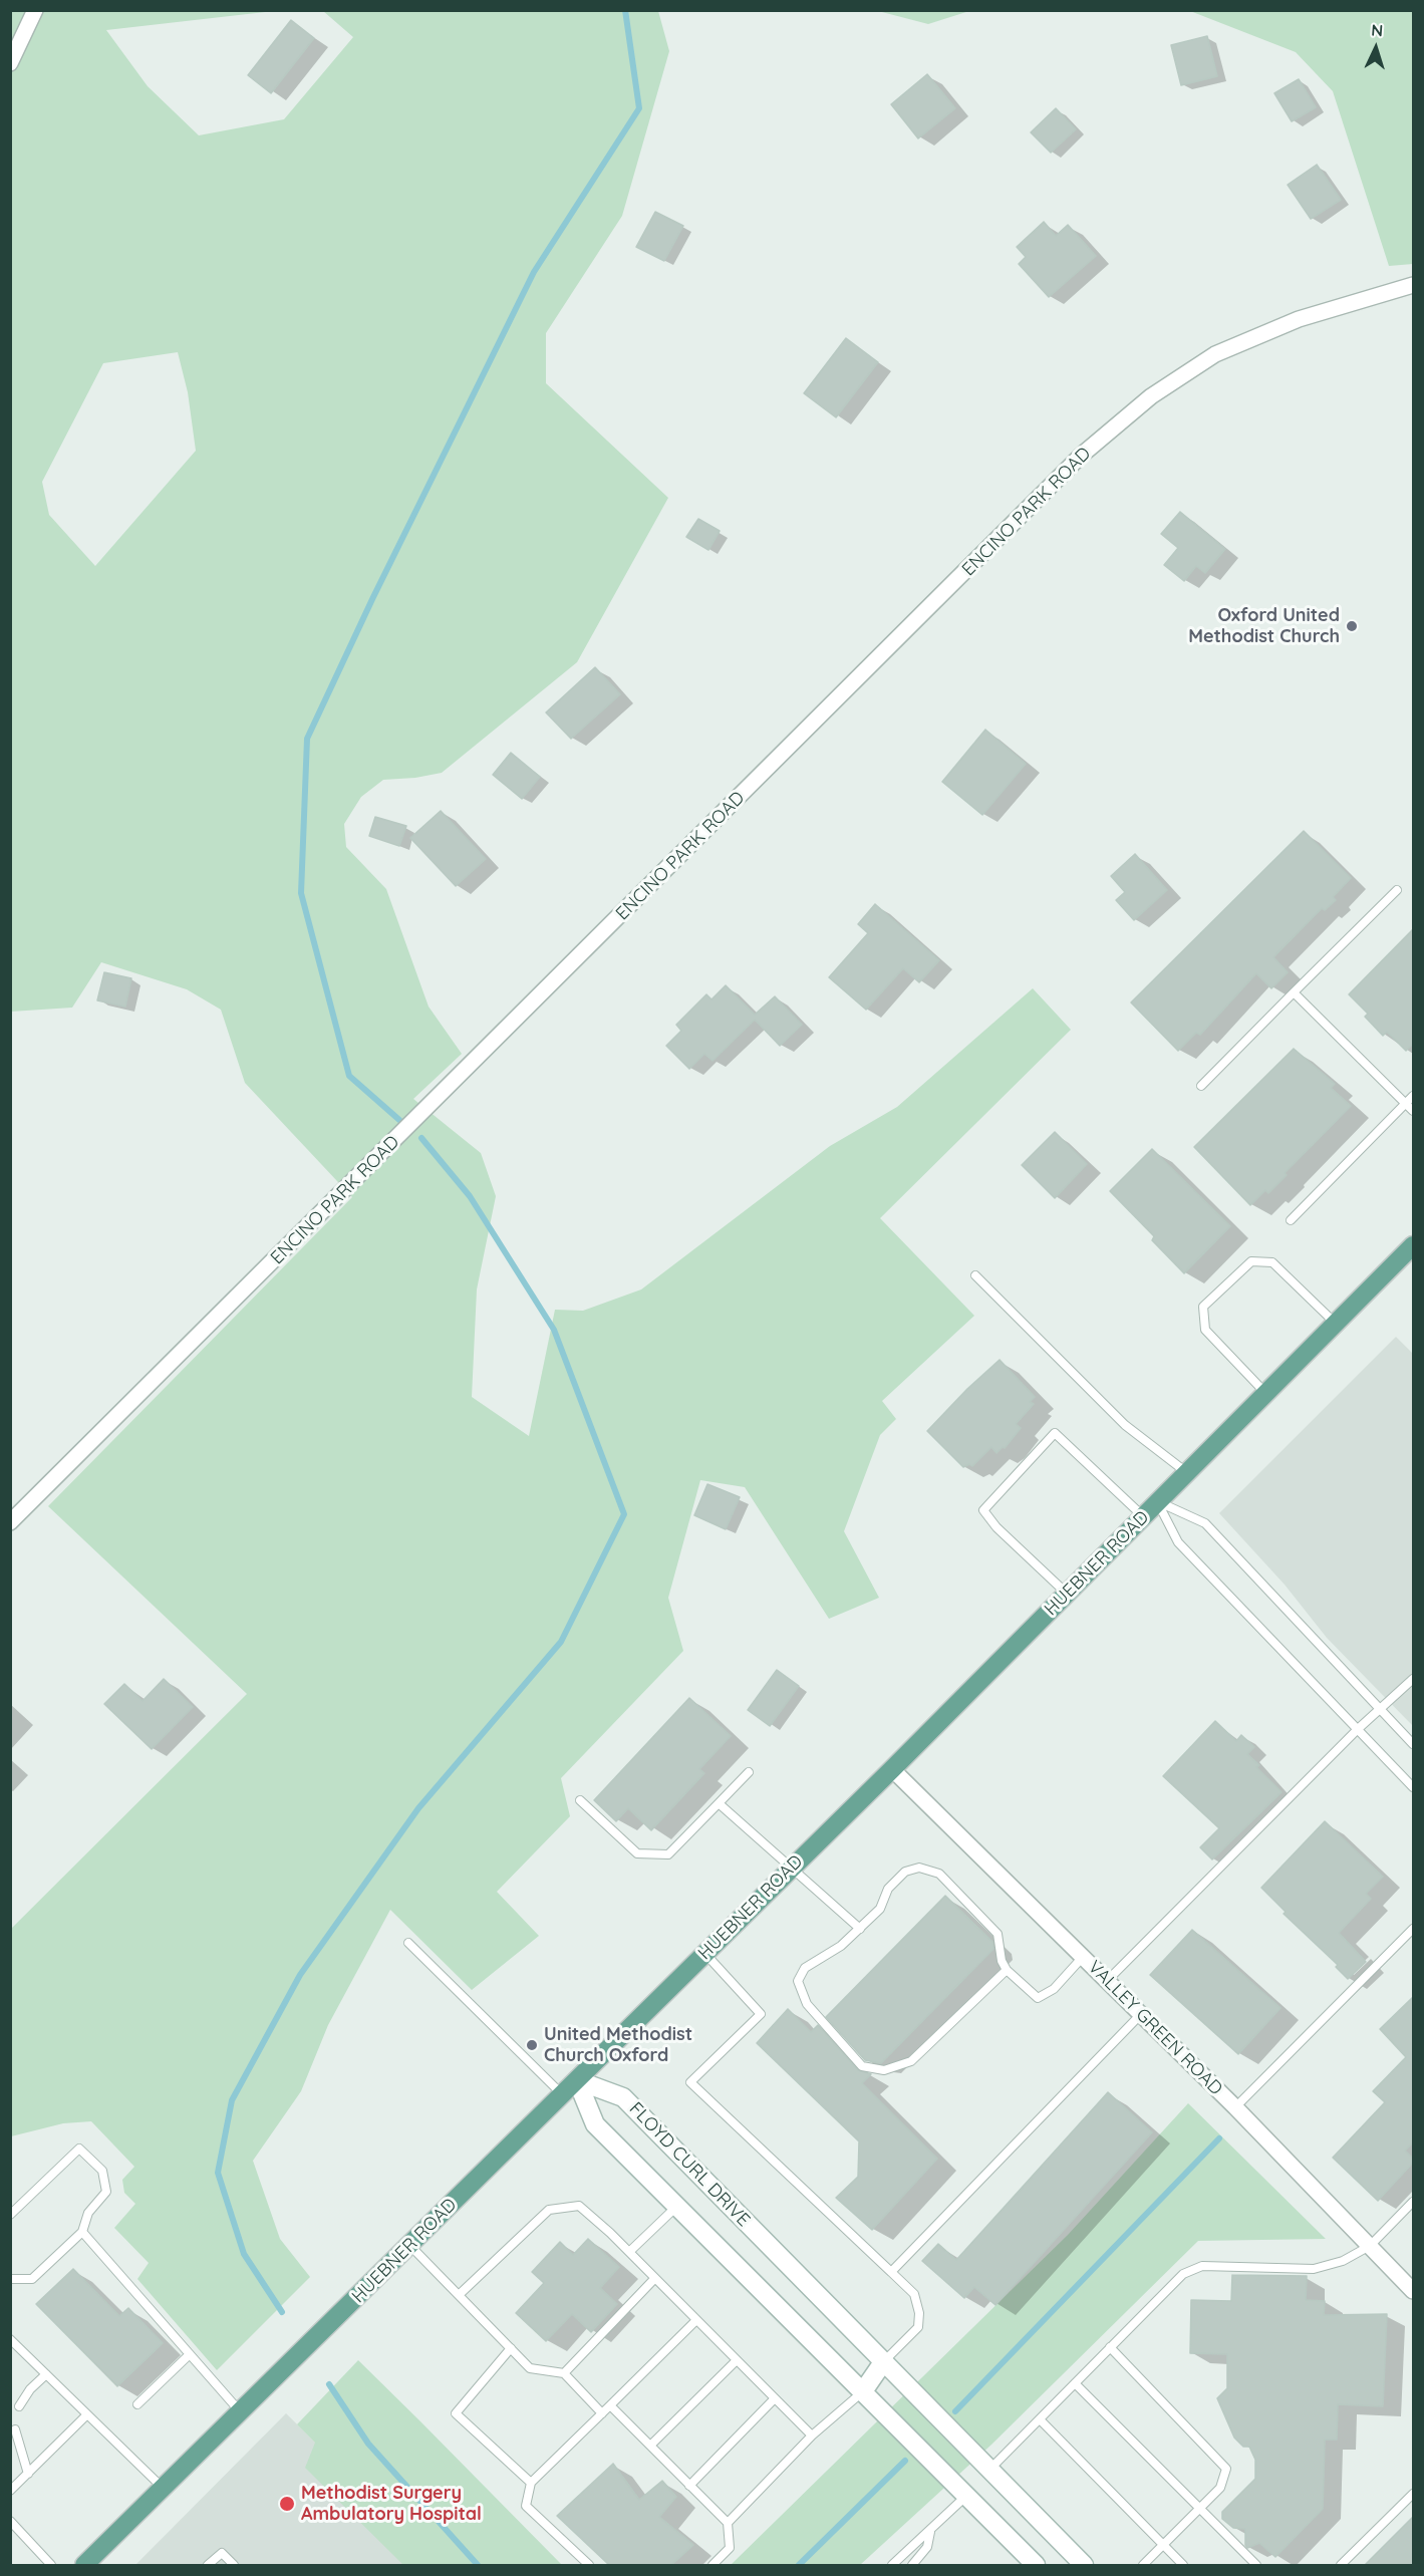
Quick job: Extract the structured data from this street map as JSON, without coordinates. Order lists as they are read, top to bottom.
{
  "streets": {
    "main road": ["HUEBNER ROAD"],
    "street": ["ENCINO PARK ROAD", "VALLEY GREEN ROAD", "FLOYD CURL DRIVE"]
  },
  "crossings": [
    ["HUEBNER ROAD", "VALLEY GREEN ROAD"],
    ["HUEBNER ROAD", "FLOYD CURL DRIVE"]
  ],
  "places": ["Oxford United Methodist Church", "United Methodist Church Oxford", "Methodist Surgery Ambulatory Hospital"],
  "north": "top"
}
